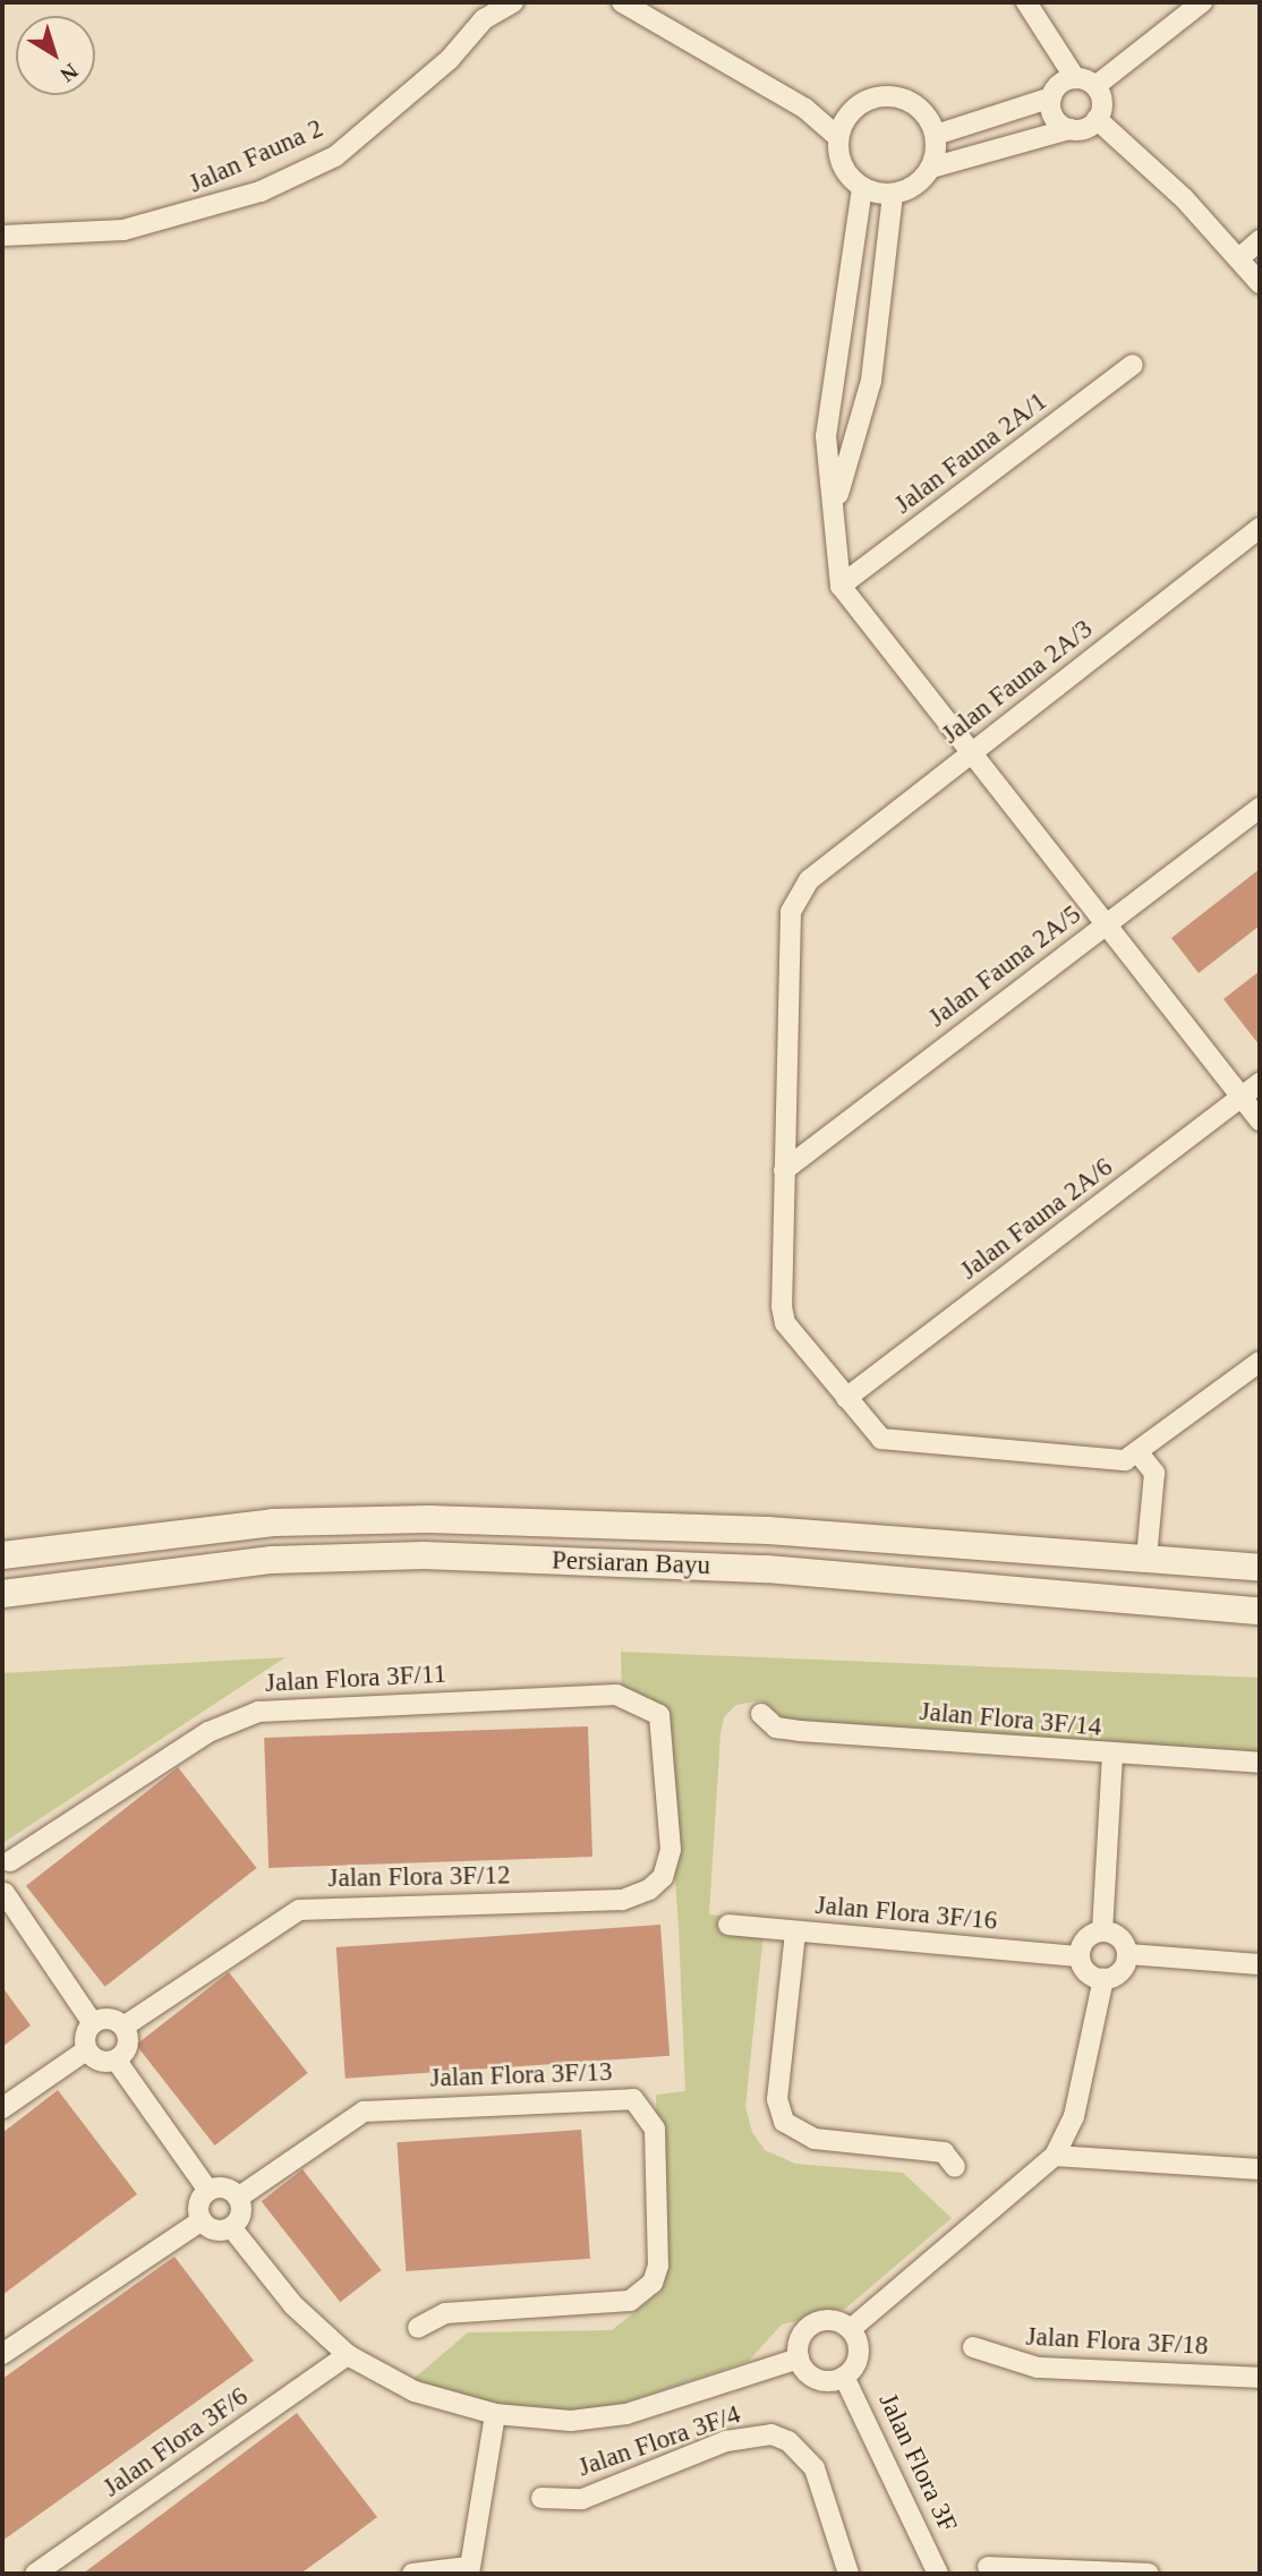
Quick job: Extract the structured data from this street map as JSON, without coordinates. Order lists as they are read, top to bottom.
{
  "streets": {
    "main road": ["Persiaran Bayu"],
    "street": [
      "Jalan Fauna 2",
      "Jalan Fauna 2A/1",
      "Jalan Fauna 2A/3",
      "Jalan Fauna 2A/5",
      "Jalan Fauna 2A/6",
      "Jalan Flora 3F/11",
      "Jalan Flora 3F/14",
      "Jalan Flora 3F/12",
      "Jalan Flora 3F/16",
      "Jalan Flora 3F/13",
      "Jalan Flora 3F/18",
      "Jalan Flora 3F/4",
      "Jalan Flora 3F/6",
      "Jalan Flora 3F"
    ]
  },
  "crossings": [
    ["Jalan Fauna 2A/3", "Jalan Fauna 2A/5"],
    ["Jalan Flora 3F/11", "Jalan Flora 3F/12"]
  ],
  "north": "bottom right"
}
